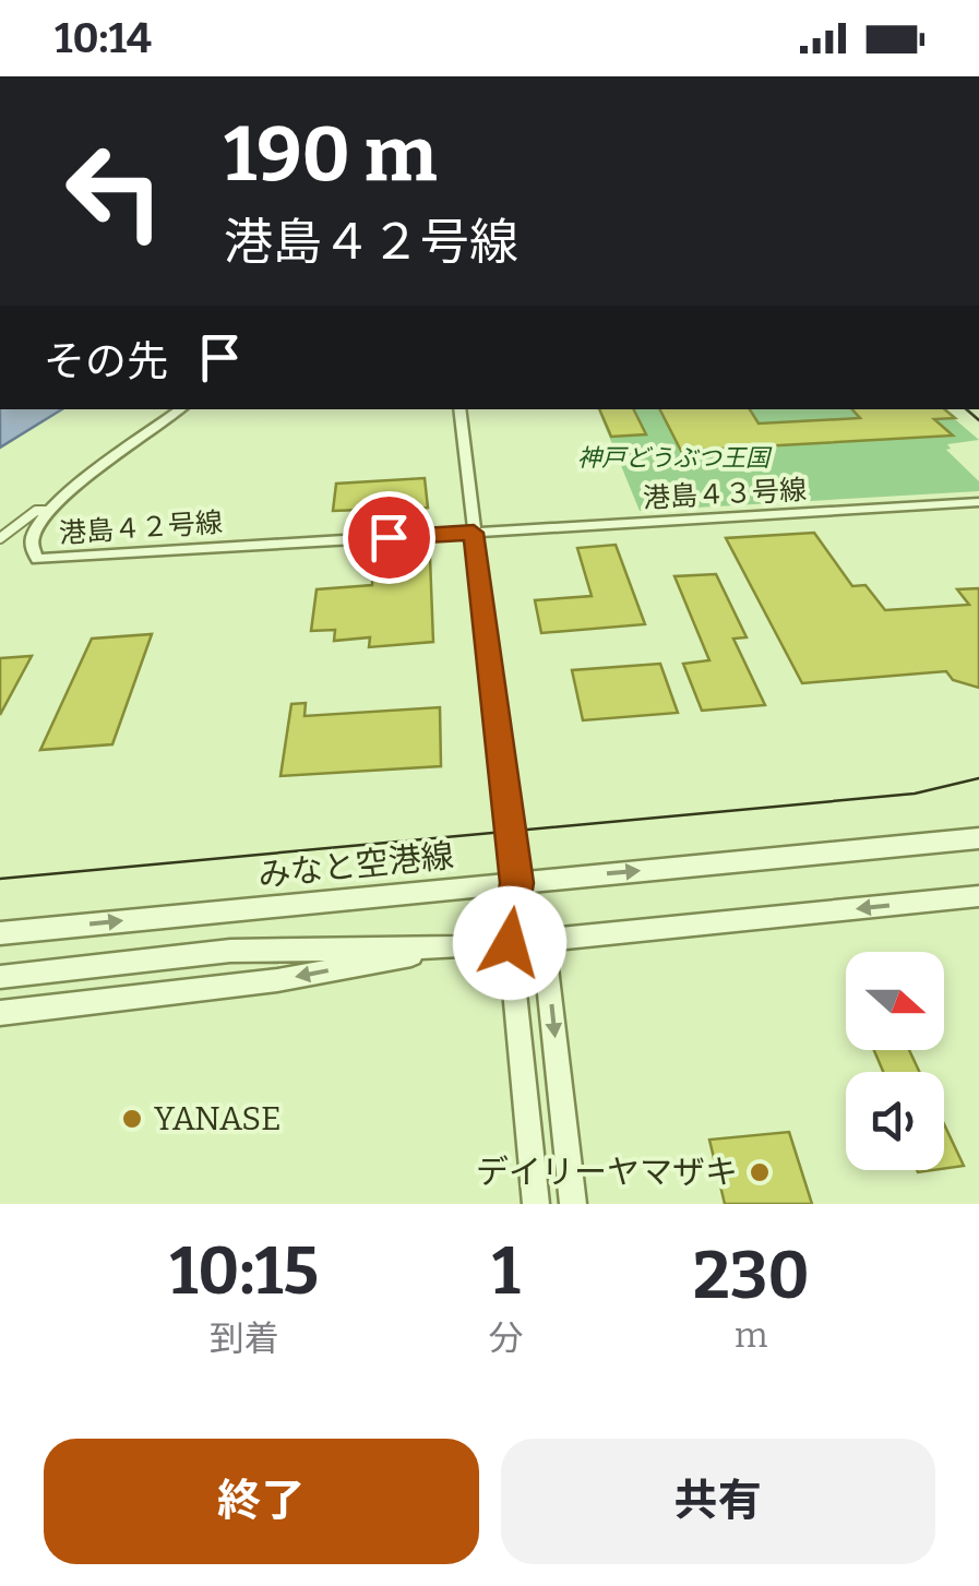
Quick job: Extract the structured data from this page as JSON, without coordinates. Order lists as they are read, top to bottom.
{
  "streets": {
    "street": ["港島４３号線", "港島４２号線", "みなと空港線"]
  },
  "crossings": [
    ["港島４３号線", "港島４２号線"]
  ],
  "parks": ["神戸どうぶつ王国"],
  "places": ["YANASE", "デイリーヤマザキ"],
  "north": "right",
  "page": {
    "status": "10:14",
    "turn": ["190 m", "港島４２号線"],
    "then": "その先",
    "eta": [
      "10:15",
      "到着",
      "1",
      "分",
      "230",
      "m"
    ],
    "buttons": ["終了", "共有"]
  }
}
